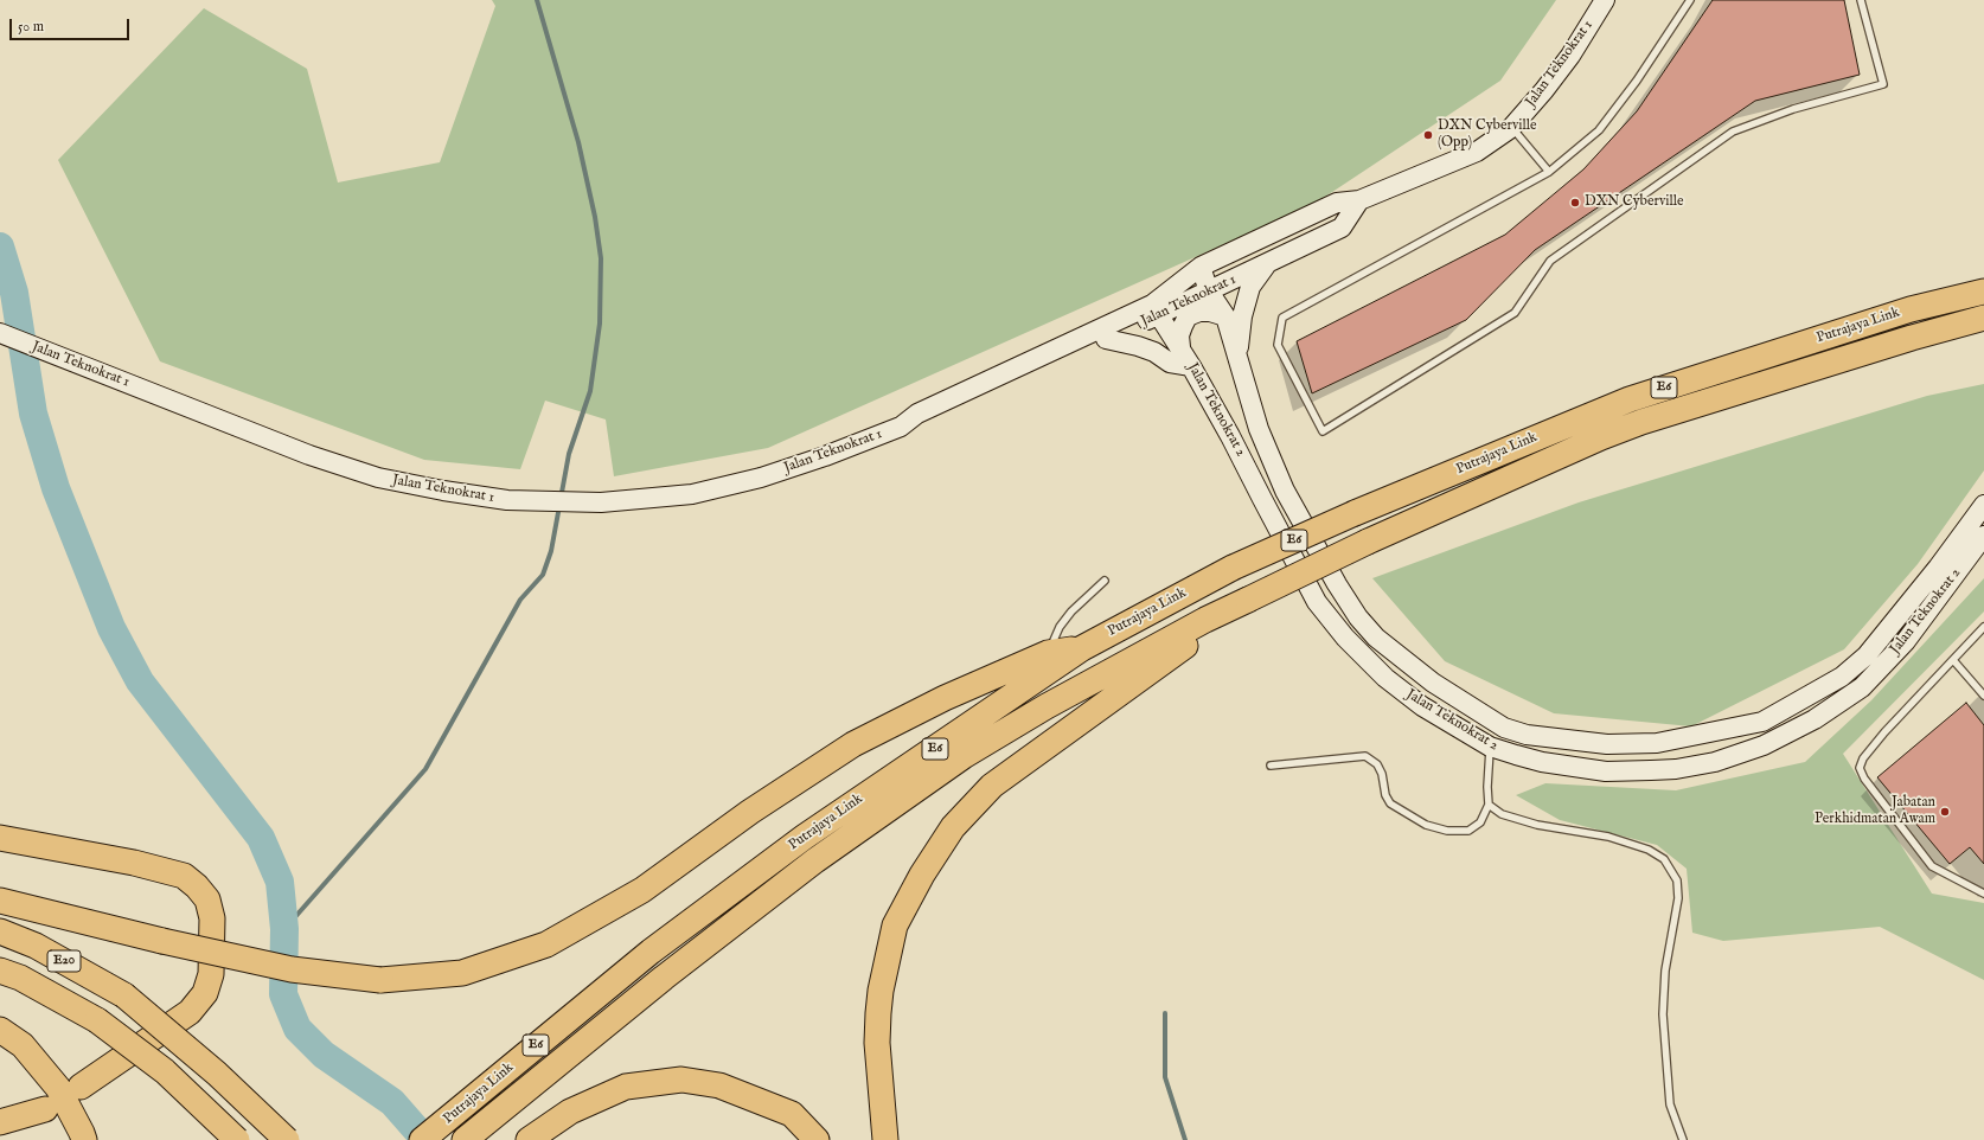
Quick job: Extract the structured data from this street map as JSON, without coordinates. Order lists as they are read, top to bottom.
{
  "streets": {
    "highway": ["Putrajaya Link", "E6", "E20"],
    "main road": ["Jalan Teknokrat 1", "Jalan Teknokrat 2"]
  },
  "crossings": [
    ["Jalan Teknokrat 1", "Jalan Teknokrat 2"]
  ],
  "places": ["DXN Cyberville (Opp)", "DXN Cyberville", "Jabatan Perkhidmatan Awam"],
  "scale_bar": "50 m"
}
